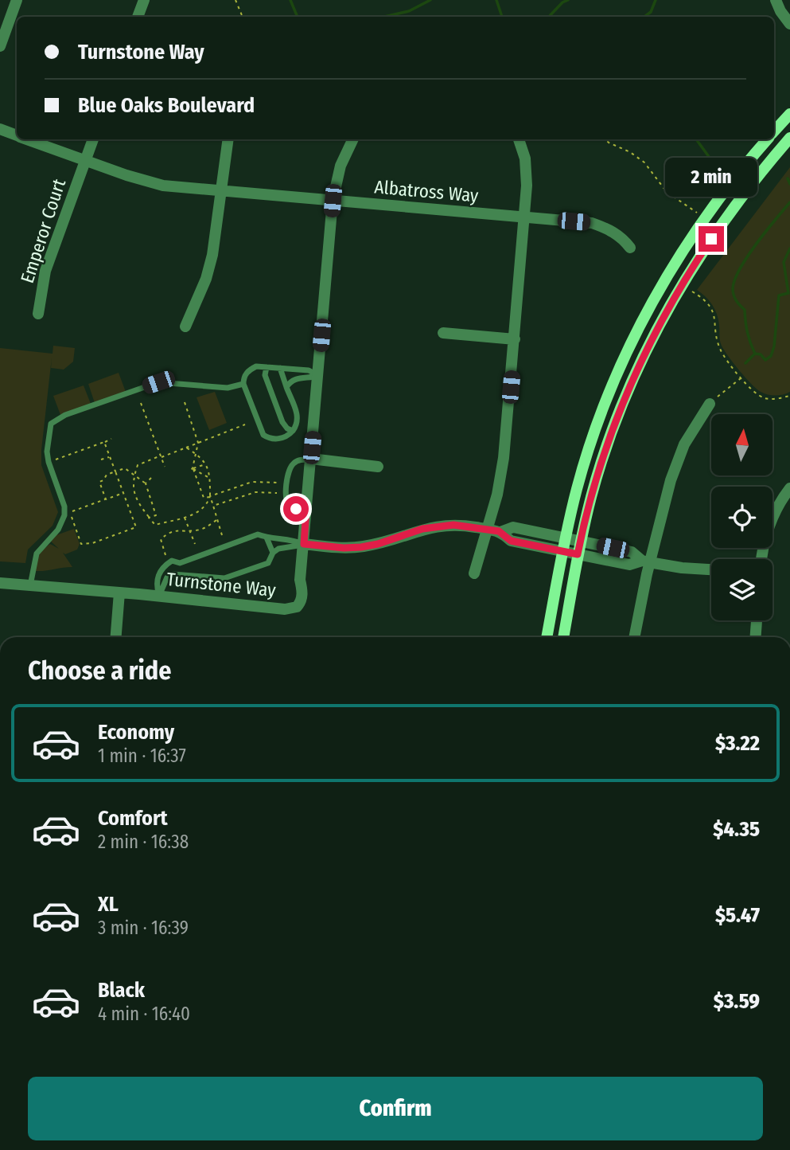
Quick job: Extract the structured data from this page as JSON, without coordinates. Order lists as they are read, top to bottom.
{
  "streets": {
    "street": ["Albatross Way", "Emperor Court", "Turnstone Way"]
  },
  "crossings": [
    ["Albatross Way", "Emperor Court"],
    ["Albatross Way", "Turnstone Way"]
  ],
  "north": "top",
  "page": {
    "banner": ["Turnstone Way", "Blue Oaks Boulevard"],
    "bubble": "2 min",
    "heading": "Choose a ride",
    "list": [
      {
        "name": "Economy",
        "note": "1 min · 16:37",
        "value": "$3.22"
      },
      {
        "name": "Comfort",
        "note": "2 min · 16:38",
        "value": "$4.35"
      },
      {
        "name": "XL",
        "note": "3 min · 16:39",
        "value": "$5.47"
      },
      {
        "name": "Black",
        "note": "4 min · 16:40",
        "value": "$3.59"
      }
    ],
    "buttons": "Confirm"
  }
}
